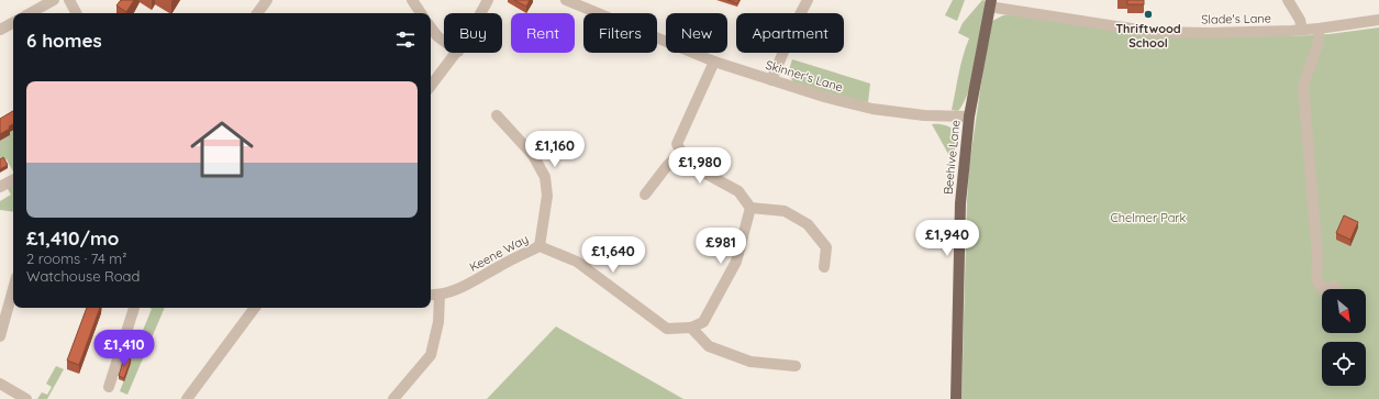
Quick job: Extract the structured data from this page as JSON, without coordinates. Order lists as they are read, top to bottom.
{
  "streets": {
    "main road": ["Beehive Lane"],
    "street": ["Slade's Lane", "Skinner's Lane", "Keene Way"]
  },
  "crossings": [
    ["Slade's Lane", "Beehive Lane"],
    ["Skinner's Lane", "Beehive Lane"]
  ],
  "parks": ["Chelmer Park"],
  "places": ["Thriftwood School"],
  "north": "bottom right",
  "page": {
    "chip": [
      "Buy",
      "Rent",
      "Filters",
      "New",
      "Apartment"
    ],
    "heading": "6 homes",
    "list": [
      {
        "name": "£1,410/mo",
        "note": "2 rooms · 74 m² · Watchouse Road"
      }
    ],
    "price": [
      "£1,160",
      "£1,980",
      "£1,940",
      "£981",
      "£1,640",
      "£1,410"
    ]
  }
}
